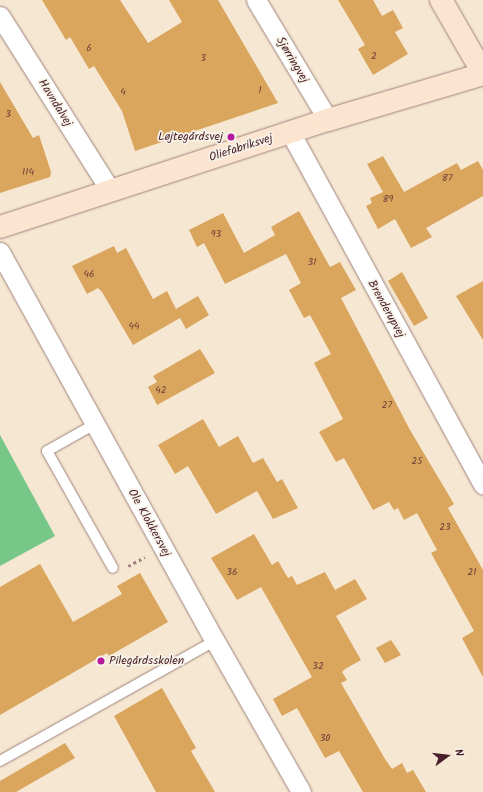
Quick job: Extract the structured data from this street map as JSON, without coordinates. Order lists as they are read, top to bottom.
{
  "streets": {
    "street": [
      "Sjørringvej",
      "Havndalvej",
      "Oliefabriksvej",
      "Brenderupvej",
      "Ole Klokkersvej"
    ]
  },
  "crossings": [
    ["Sjørringvej", "Oliefabriksvej"],
    ["Havndalvej", "Oliefabriksvej"],
    ["Oliefabriksvej", "Brenderupvej"]
  ],
  "places": ["Løjtegårdsvej", "Pilegårdsskolen"],
  "house_numbers": [
    "6",
    "2",
    "3",
    "1",
    "4",
    "3",
    "114",
    "87",
    "89",
    "93",
    "31",
    "46",
    "44",
    "42",
    "27",
    "25",
    "23",
    "36",
    "21",
    "32",
    "30"
  ],
  "north": "right"
}
